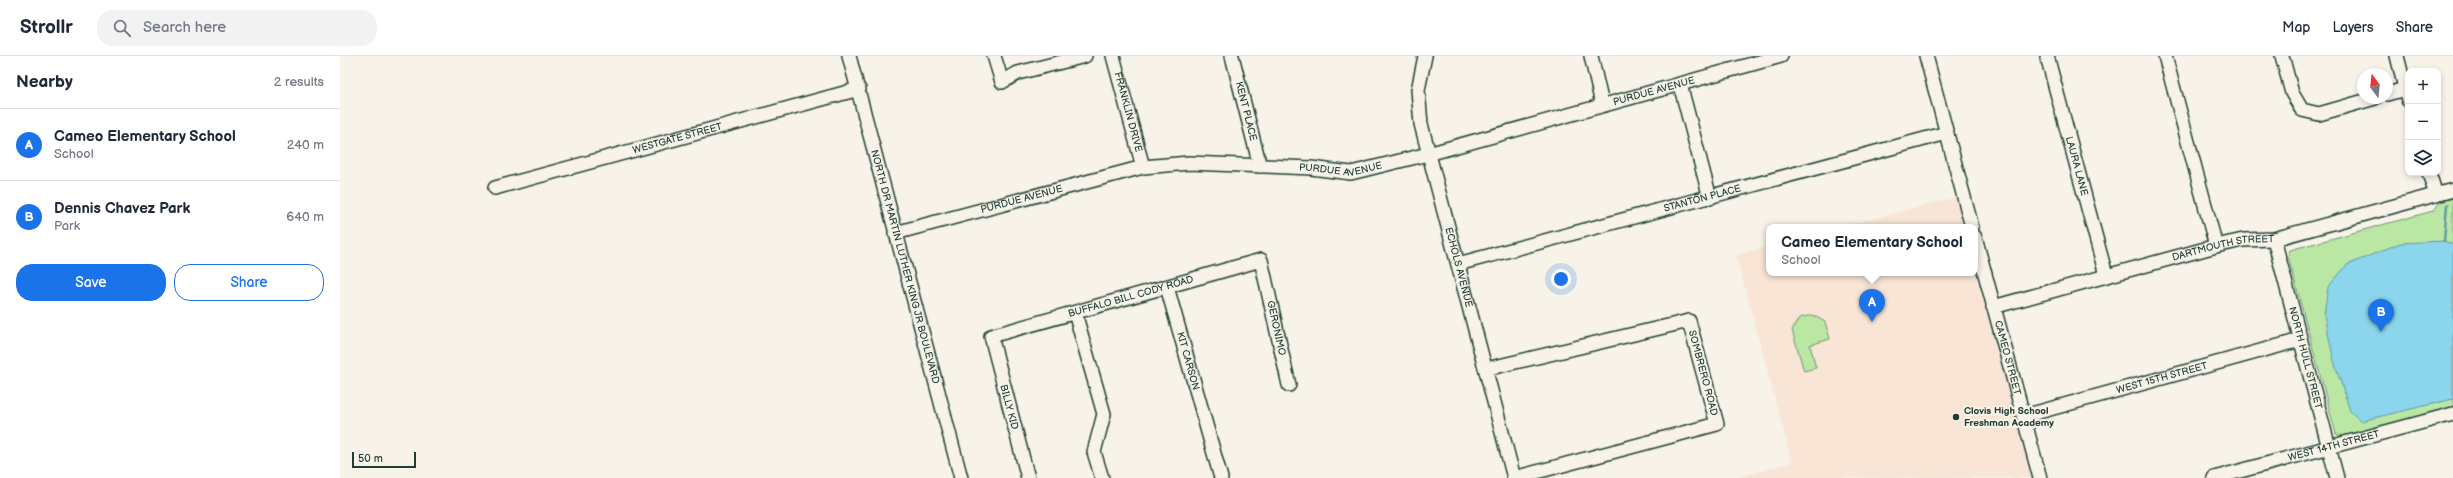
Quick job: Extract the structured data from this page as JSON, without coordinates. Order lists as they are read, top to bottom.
{
  "streets": {
    "street": [
      "PURDUE AVENUE",
      "KENT PLACE",
      "FRANKLIN DRIVE",
      "WESTGATE STREET",
      "LAURA LANE",
      "STANTON PLACE",
      "DARTMOUTH STREET",
      "NORTH DR MARTIN LUTHER KING JR BOULEVARD",
      "ECHOLS AVENUE",
      "BUFFALO BILL CODY ROAD",
      "GERONIMO",
      "CAMEO STREET",
      "NORTH HULL STREET",
      "KIT CARSON",
      "SOMBRERO ROAD",
      "WEST 15TH STREET",
      "BILLY KID",
      "WEST 14TH STREET"
    ]
  },
  "crossings": [
    ["PURDUE AVENUE", "KENT PLACE"],
    ["PURDUE AVENUE", "FRANKLIN DRIVE"],
    ["PURDUE AVENUE", "NORTH DR MARTIN LUTHER KING JR BOULEVARD"],
    ["PURDUE AVENUE", "ECHOLS AVENUE"],
    ["WESTGATE STREET", "NORTH DR MARTIN LUTHER KING JR BOULEVARD"],
    ["LAURA LANE", "DARTMOUTH STREET"],
    ["STANTON PLACE", "ECHOLS AVENUE"],
    ["DARTMOUTH STREET", "CAMEO STREET"],
    ["DARTMOUTH STREET", "NORTH HULL STREET"],
    ["ECHOLS AVENUE", "SOMBRERO ROAD"],
    ["BUFFALO BILL CODY ROAD", "GERONIMO"],
    ["BUFFALO BILL CODY ROAD", "KIT CARSON"],
    ["BUFFALO BILL CODY ROAD", "BILLY KID"],
    ["CAMEO STREET", "WEST 15TH STREET"],
    ["NORTH HULL STREET", "WEST 15TH STREET"],
    ["NORTH HULL STREET", "WEST 14TH STREET"]
  ],
  "places": ["Clovis High School Freshman Academy"],
  "scale_bar": "50 m",
  "north": "top",
  "page": {
    "header": "Strollr",
    "search": "Search here",
    "nav": ["Map", "Layers", "Share"],
    "heading": ["Nearby", "2 results"],
    "map_buttons": ["+", "−"],
    "list": [
      {
        "mark": "A",
        "name": "Cameo Elementary School",
        "note": "School",
        "value": "240 m"
      },
      {
        "mark": "B",
        "name": "Dennis Chavez Park",
        "note": "Park",
        "value": "640 m"
      }
    ],
    "popup": ["Cameo Elementary School", "School"],
    "buttons": ["Save", "Share"],
    "pins": ["A", "B"],
    "scale": "50 m"
  }
}
